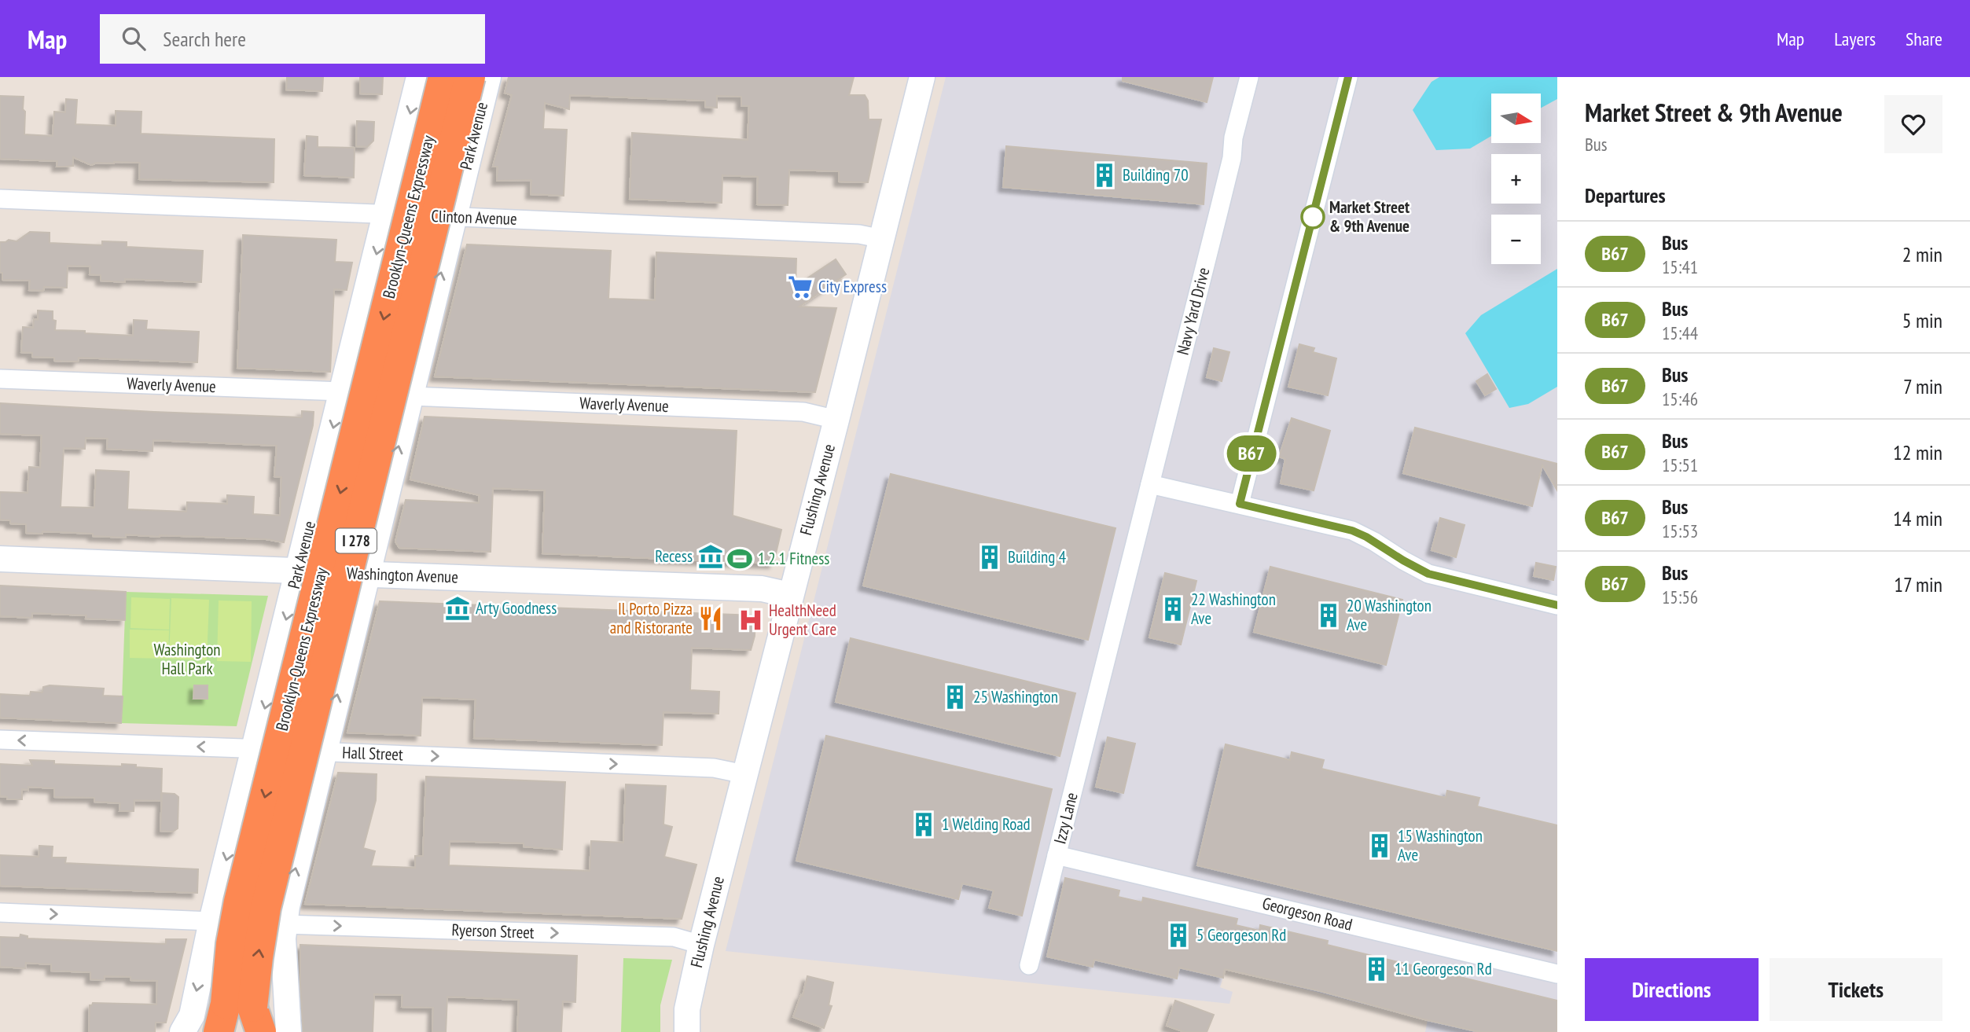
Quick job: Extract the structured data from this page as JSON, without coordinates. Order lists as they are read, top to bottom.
{
  "streets": {
    "highway": ["Brooklyn-Queens Expressway", "I 278"],
    "main road": ["Park Avenue", "Flushing Avenue", "Washington Avenue"],
    "street": [
      "Clinton Avenue",
      "Navy Yard Drive",
      "Waverly Avenue",
      "Hall Street",
      "Izzy Lane",
      "Georgeson Road",
      "Ryerson Street"
    ]
  },
  "crossings": [
    ["Park Avenue", "Clinton Avenue"],
    ["Park Avenue", "Waverly Avenue"],
    ["Park Avenue", "Washington Avenue"],
    ["Park Avenue", "Hall Street"],
    ["Park Avenue", "Ryerson Street"],
    ["Clinton Avenue", "Flushing Avenue"],
    ["Navy Yard Drive", "Izzy Lane"],
    ["Waverly Avenue", "Flushing Avenue"],
    ["Flushing Avenue", "Washington Avenue"],
    ["Flushing Avenue", "Hall Street"],
    ["Flushing Avenue", "Ryerson Street"],
    ["Izzy Lane", "Georgeson Road"]
  ],
  "one_way": ["Ryerson Street"],
  "parks": ["Washington Hall Park"],
  "places": {
    "building": [
      "Building 70",
      "Building 4",
      "22 Washington Ave",
      "20 Washington Ave",
      "25 Washington",
      "1 Welding Road",
      "15 Washington Ave",
      "5 Georgeson Rd",
      "11 Georgeson Rd"
    ],
    "other": ["Market Street & 9th Avenue"],
    "supermarket": ["City Express"],
    "museum": ["Recess", "Arty Goodness"],
    "sports": ["1.2.1 Fitness"],
    "restaurant": ["Il Porto Pizza and Ristorante"],
    "hospital": ["HealthNeed Urgent Care"]
  },
  "lines": ["bus line B67"],
  "north": "right",
  "page": {
    "header": "Map",
    "search": "Search here",
    "nav": ["Map", "Layers", "Share"],
    "on_map": "B67",
    "heading": [
      ["Market Street & 9th Avenue", "Bus"],
      "Departures"
    ],
    "map_buttons": ["+", "−"],
    "list": [
      {
        "mark": "B67",
        "name": "Bus",
        "note": "15:41",
        "value": "2 min"
      },
      {
        "mark": "B67",
        "name": "Bus",
        "note": "15:44",
        "value": "5 min"
      },
      {
        "mark": "B67",
        "name": "Bus",
        "note": "15:46",
        "value": "7 min"
      },
      {
        "mark": "B67",
        "name": "Bus",
        "note": "15:51",
        "value": "12 min"
      },
      {
        "mark": "B67",
        "name": "Bus",
        "note": "15:53",
        "value": "14 min"
      },
      {
        "mark": "B67",
        "name": "Bus",
        "note": "15:56",
        "value": "17 min"
      }
    ],
    "buttons": ["Directions", "Tickets"]
  }
}
